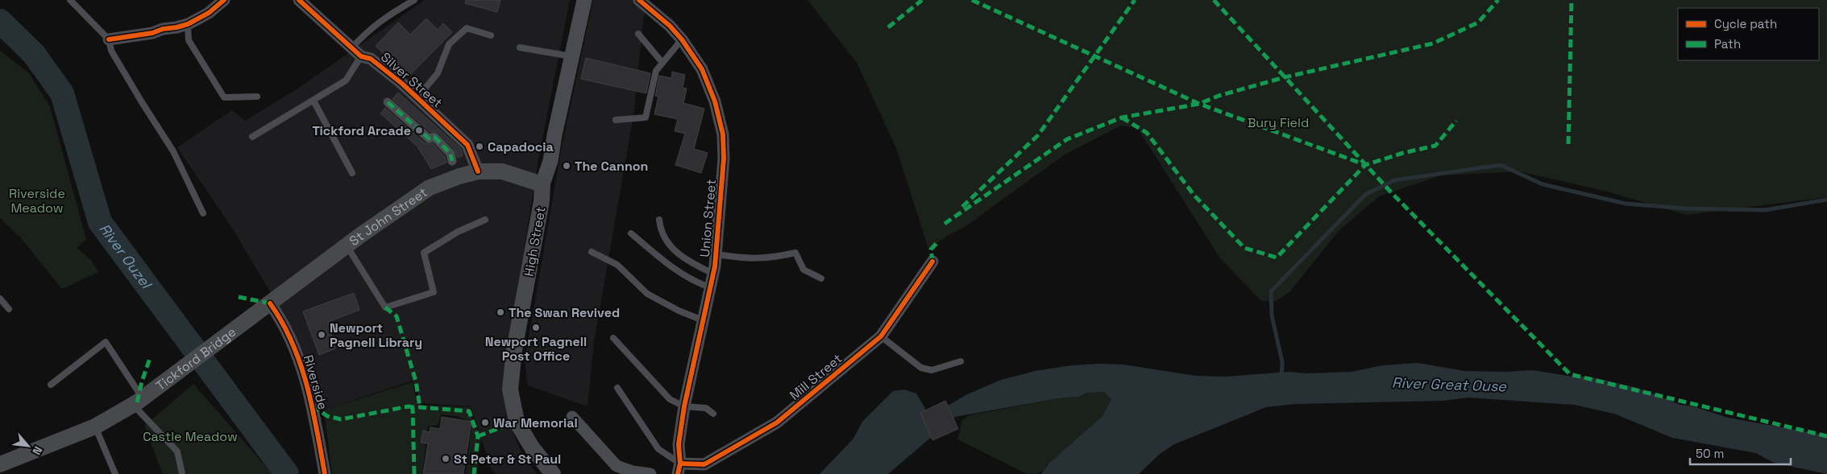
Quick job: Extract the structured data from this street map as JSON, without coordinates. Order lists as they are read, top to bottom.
{
  "streets": {
    "main road": ["St John Street", "High Street", "Tickford Bridge"],
    "street": [
      "Silver Street",
      "Union Street",
      "Mill Street",
      "Riverside"
    ]
  },
  "crossings": [
    ["Silver Street", "St John Street"],
    ["St John Street", "High Street"],
    ["St John Street", "Tickford Bridge"],
    ["St John Street", "Riverside"],
    ["Union Street", "Mill Street"]
  ],
  "water": ["River Ouzel", "River Great Ouse"],
  "parks": ["Bury Field", "Riverside Meadow", "Castle Meadow"],
  "places": [
    "Tickford Arcade",
    "Capadocia",
    "The Cannon",
    "The Swan Revived",
    "Newport Pagnell Post Office",
    "Newport Pagnell Library",
    "War Memorial",
    "St Peter & St Paul"
  ],
  "legend": ["Cycle path", "Path"],
  "scale_bar": "50 m",
  "north": "bottom right"
}
